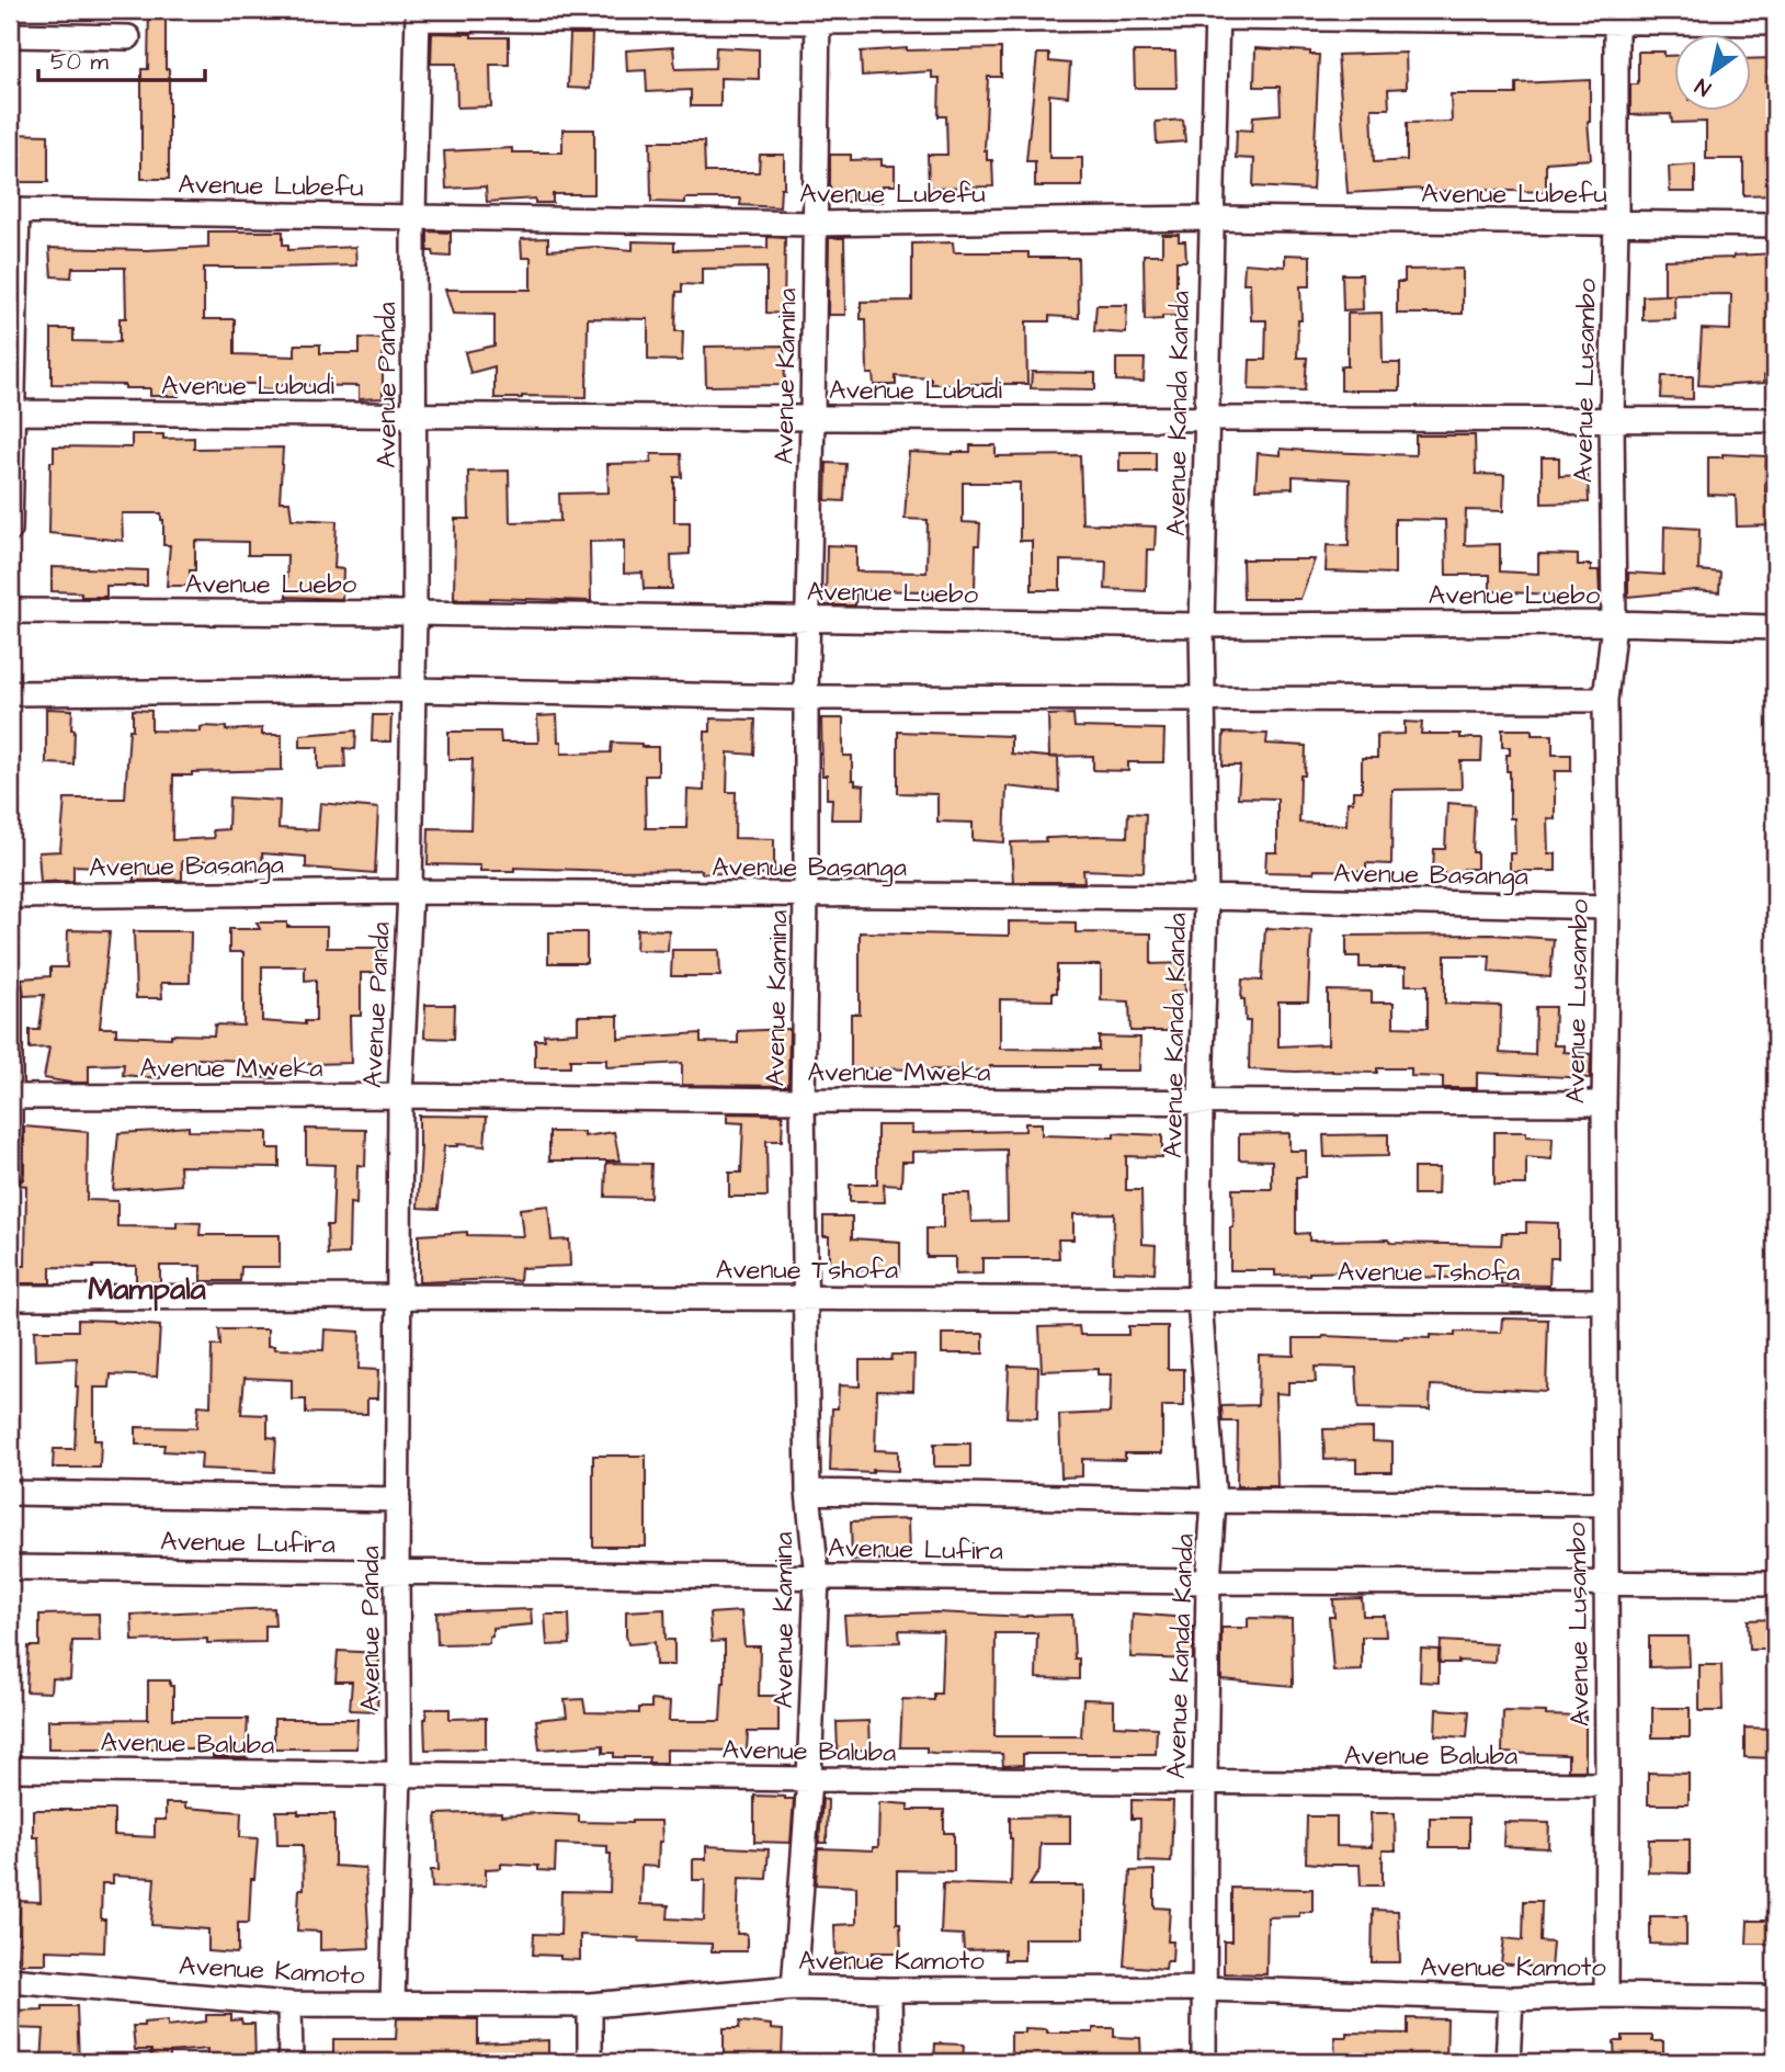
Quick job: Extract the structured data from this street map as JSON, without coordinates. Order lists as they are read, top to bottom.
{
  "streets": {
    "street": [
      "Avenue Lubefu",
      "Avenue Kamina",
      "Avenue Lusambo",
      "Avenue Lubudi",
      "Avenue Panda",
      "Avenue Kanda Kanda",
      "Avenue Luebo",
      "Avenue Basanga",
      "Avenue Mweka",
      "Avenue Tshofa",
      "Avenue Lufira",
      "Avenue Baluba",
      "Avenue Kamoto"
    ]
  },
  "crossings": [
    ["Avenue Lubefu", "Avenue Kamina"],
    ["Avenue Lubefu", "Avenue Lusambo"],
    ["Avenue Lubefu", "Avenue Panda"],
    ["Avenue Lubefu", "Avenue Kanda Kanda"],
    ["Avenue Kamina", "Avenue Lubudi"],
    ["Avenue Kamina", "Avenue Luebo"],
    ["Avenue Kamina", "Avenue Basanga"],
    ["Avenue Kamina", "Avenue Mweka"],
    ["Avenue Kamina", "Avenue Tshofa"],
    ["Avenue Kamina", "Avenue Lufira"],
    ["Avenue Kamina", "Avenue Baluba"],
    ["Avenue Kamina", "Avenue Kamoto"],
    ["Avenue Lusambo", "Avenue Lubudi"],
    ["Avenue Lusambo", "Avenue Luebo"],
    ["Avenue Lusambo", "Avenue Basanga"],
    ["Avenue Lusambo", "Avenue Mweka"],
    ["Avenue Lusambo", "Avenue Tshofa"],
    ["Avenue Lusambo", "Avenue Lufira"],
    ["Avenue Lusambo", "Avenue Baluba"],
    ["Avenue Lusambo", "Avenue Kamoto"],
    ["Avenue Lubudi", "Avenue Panda"],
    ["Avenue Lubudi", "Avenue Kanda Kanda"],
    ["Avenue Panda", "Avenue Luebo"],
    ["Avenue Panda", "Avenue Basanga"],
    ["Avenue Panda", "Avenue Mweka"],
    ["Avenue Panda", "Avenue Tshofa"],
    ["Avenue Panda", "Avenue Lufira"],
    ["Avenue Panda", "Avenue Baluba"],
    ["Avenue Panda", "Avenue Kamoto"],
    ["Avenue Kanda Kanda", "Avenue Luebo"],
    ["Avenue Kanda Kanda", "Avenue Basanga"],
    ["Avenue Kanda Kanda", "Avenue Mweka"],
    ["Avenue Kanda Kanda", "Avenue Tshofa"],
    ["Avenue Kanda Kanda", "Avenue Lufira"],
    ["Avenue Kanda Kanda", "Avenue Baluba"],
    ["Avenue Kanda Kanda", "Avenue Kamoto"]
  ],
  "districts": ["Mampala"],
  "scale_bar": "50 m",
  "north": "bottom left"
}
